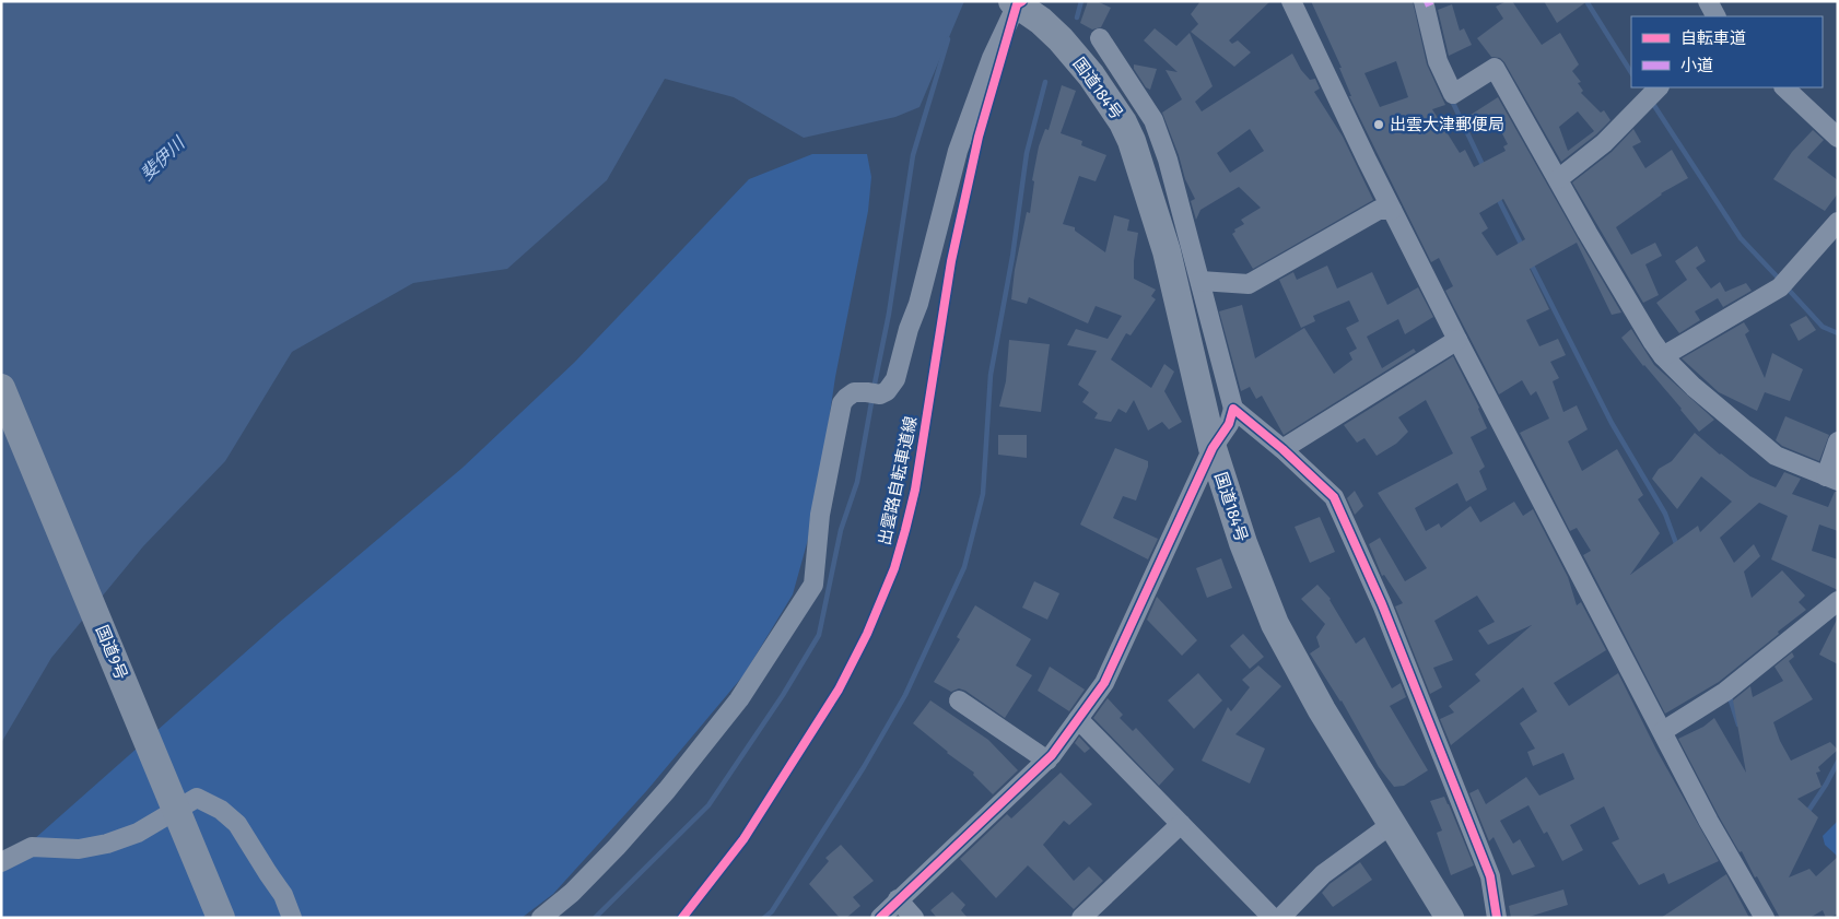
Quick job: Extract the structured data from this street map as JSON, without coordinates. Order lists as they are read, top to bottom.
{
  "streets": {
    "highway": ["国道184号", "国道9号"],
    "cycle path": ["出雲路自転車道線"]
  },
  "water": ["斐伊川"],
  "places": ["出雲大津郵便局"],
  "legend": ["自転車道", "小道"]
}
